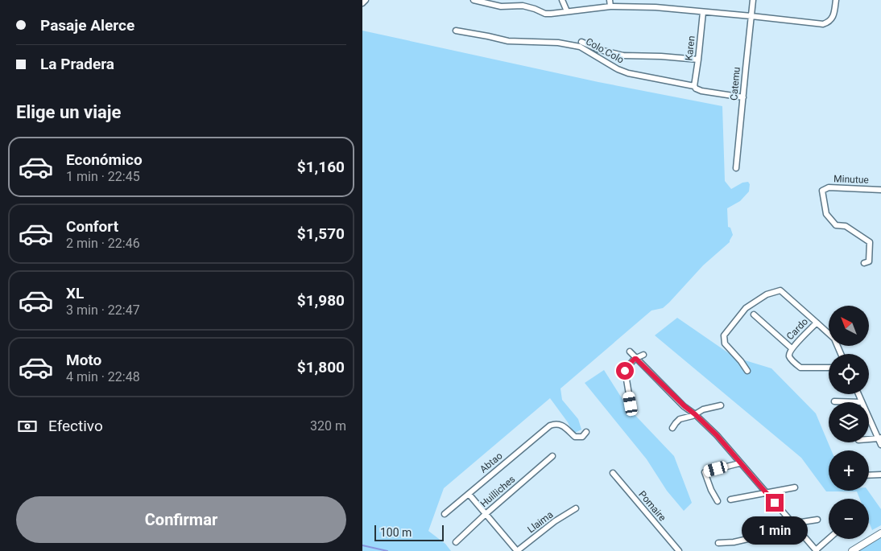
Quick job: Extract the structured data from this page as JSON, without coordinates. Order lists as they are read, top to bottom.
{
  "streets": {
    "street": [
      "Karen",
      "Colo Colo",
      "Catemu",
      "Minutue",
      "Cardo",
      "Abtao",
      "Huilliches",
      "Pomaire",
      "Llaima"
    ]
  },
  "crossings": [
    ["Karen", "Colo Colo"],
    ["Colo Colo", "Catemu"]
  ],
  "scale_bar": "100 m",
  "north": "top left",
  "page": {
    "banner": ["Pasaje Alerce", "La Pradera"],
    "heading": "Elige un viaje",
    "list": [
      {
        "name": "Económico",
        "note": "1 min · 22:45",
        "value": "$1,160"
      },
      {
        "name": "Confort",
        "note": "2 min · 22:46",
        "value": "$1,570"
      },
      {
        "name": "XL",
        "note": "3 min · 22:47",
        "value": "$1,980"
      },
      {
        "name": "Moto",
        "note": "4 min · 22:48",
        "value": "$1,800"
      }
    ],
    "map_buttons": ["+", "−"],
    "pay": ["Efectivo", "320 m"],
    "buttons": "Confirmar",
    "bubble": "1 min",
    "scale": "100 m"
  }
}
